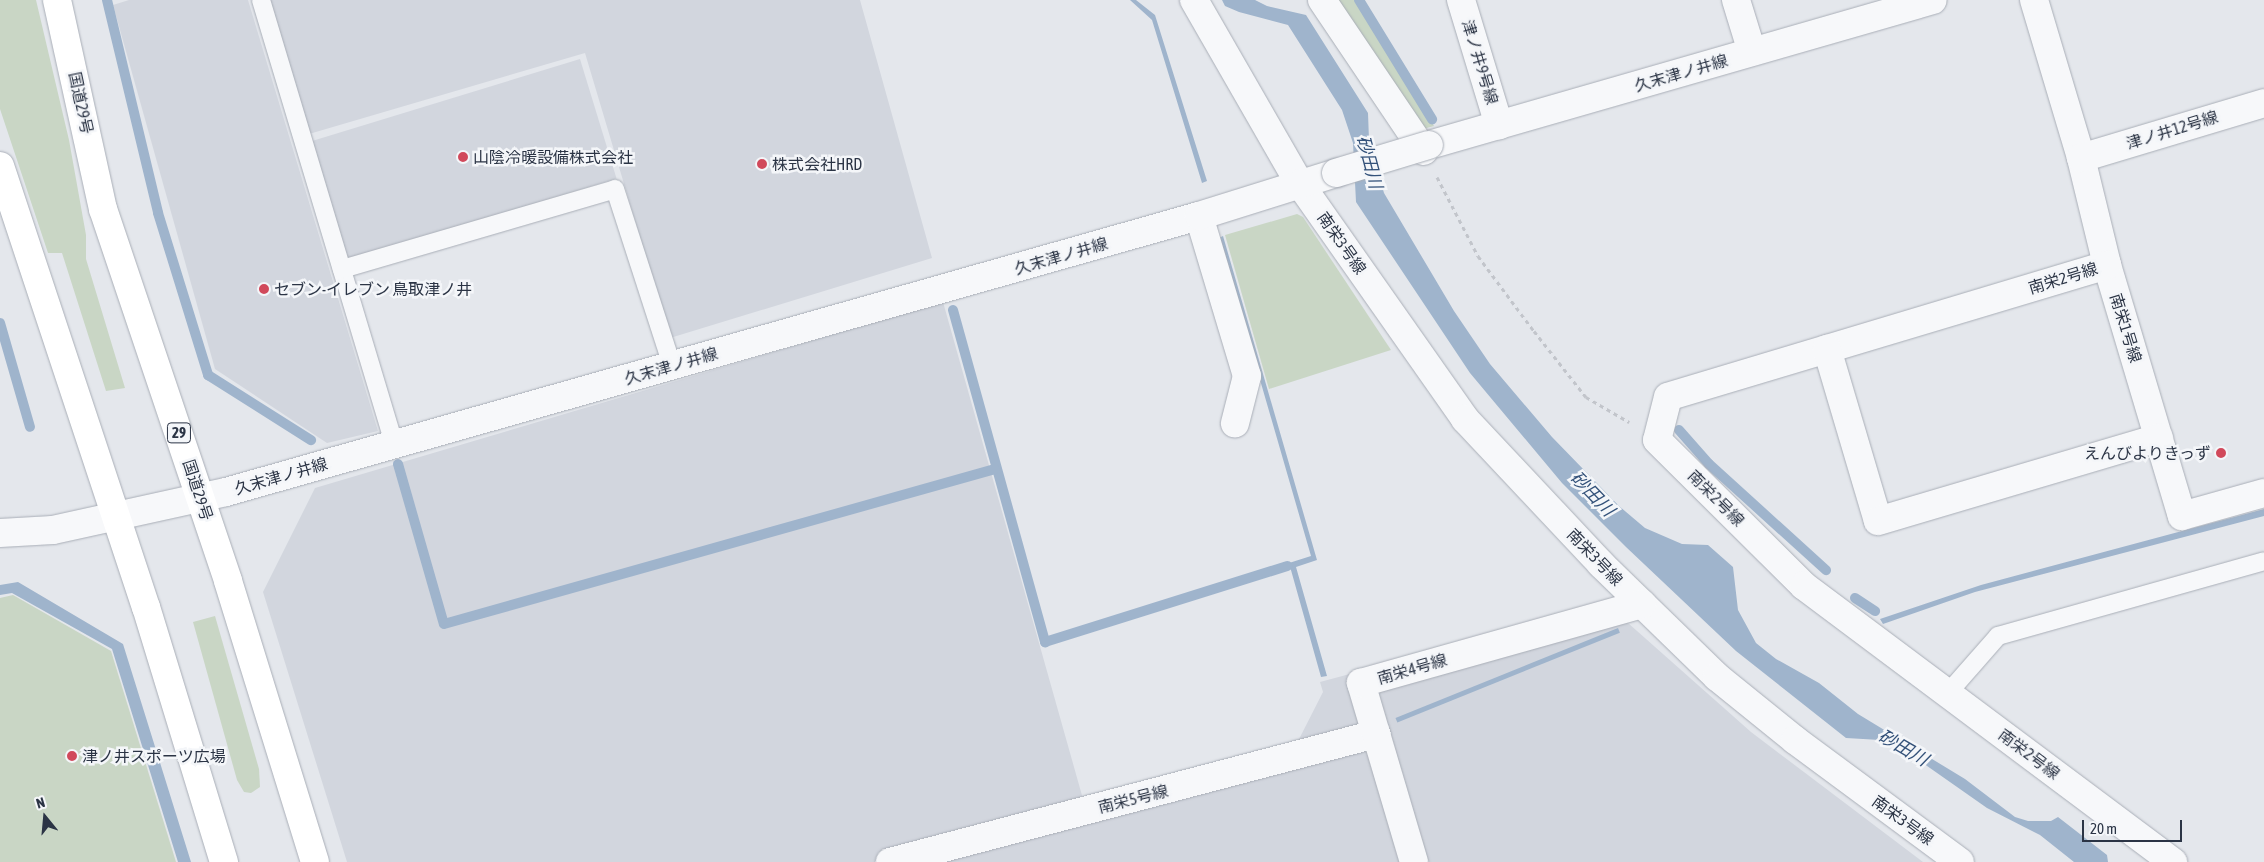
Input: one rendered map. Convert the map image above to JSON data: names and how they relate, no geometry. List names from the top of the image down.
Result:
{
  "streets": {
    "highway": ["国道29号", "29"],
    "street": [
      "津ノ井9号線",
      "久末津ノ井線",
      "津ノ井12号線",
      "南栄3号線",
      "南栄2号線",
      "南栄1号線",
      "南栄4号線",
      "南栄5号線"
    ]
  },
  "crossings": [
    ["津ノ井9号線", "久末津ノ井線"],
    ["久末津ノ井線", "国道29号"],
    ["久末津ノ井線", "南栄3号線"],
    ["津ノ井12号線", "南栄1号線"],
    ["南栄3号線", "南栄4号線"],
    ["南栄2号線", "南栄1号線"],
    ["南栄4号線", "南栄5号線"]
  ],
  "water": ["砂田川"],
  "places": [
    "山陰冷暖設備株式会社",
    "株式会社HRD",
    "セブン-イレブン 鳥取津ノ井",
    "えんびよりきっず",
    "津ノ井スポーツ広場"
  ],
  "scale_bar": "20 m",
  "north": "top"
}
